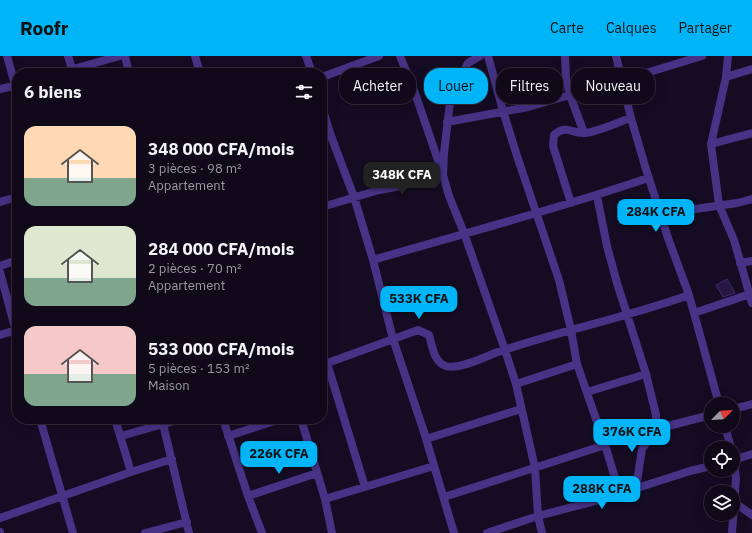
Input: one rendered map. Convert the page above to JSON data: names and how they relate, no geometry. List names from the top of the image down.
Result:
{
  "north": "top right",
  "page": {
    "header": "Roofr",
    "nav": ["Carte", "Calques", "Partager"],
    "chip": [
      "Acheter",
      "Louer",
      "Filtres",
      "Nouveau"
    ],
    "heading": "6 biens",
    "list": [
      {
        "name": "348 000 CFA/mois",
        "note": "3 pièces · 98 m² · Appartement"
      },
      {
        "name": "284 000 CFA/mois",
        "note": "2 pièces · 70 m² · Appartement"
      },
      {
        "name": "533 000 CFA/mois",
        "note": "5 pièces · 153 m² · Maison"
      }
    ],
    "price": [
      "348K CFA",
      "284K CFA",
      "533K CFA",
      "376K CFA",
      "226K CFA",
      "288K CFA"
    ]
  }
}
